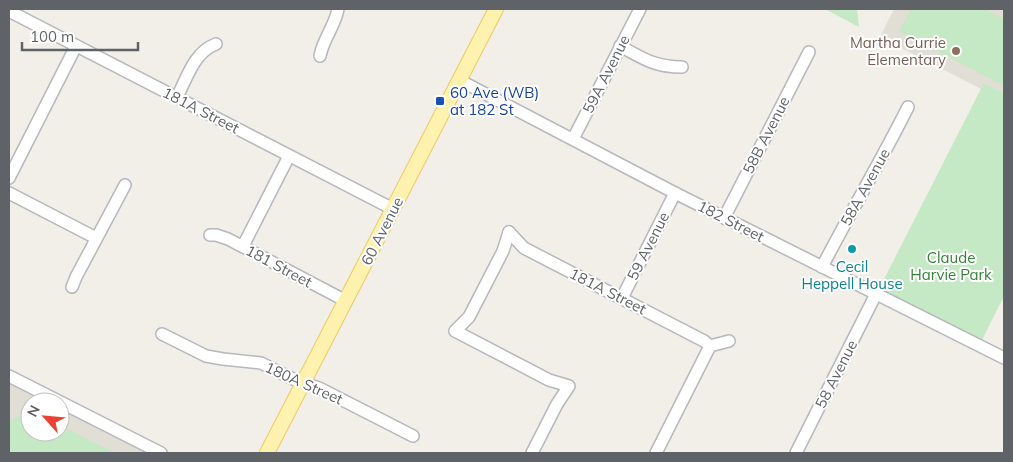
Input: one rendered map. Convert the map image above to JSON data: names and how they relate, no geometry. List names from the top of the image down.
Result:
{
  "streets": {
    "main road": ["60 Avenue"],
    "street": [
      "59A Avenue",
      "181A Street",
      "58B Avenue",
      "58A Avenue",
      "182 Street",
      "59 Avenue",
      "181 Street",
      "58 Avenue",
      "180A Street"
    ]
  },
  "crossings": [
    ["59A Avenue", "182 Street"],
    ["181A Street", "60 Avenue"],
    ["181A Street", "59 Avenue"],
    ["58B Avenue", "182 Street"],
    ["58A Avenue", "182 Street"],
    ["182 Street", "60 Avenue"],
    ["182 Street", "59 Avenue"],
    ["182 Street", "58 Avenue"],
    ["60 Avenue", "181 Street"],
    ["60 Avenue", "180A Street"]
  ],
  "parks": ["Claude Harvie Park"],
  "places": {
    "other": ["Martha Currie Elementary", "Cecil Heppell House"],
    "transit": ["60 Ave (WB) at 182 St"]
  },
  "scale_bar": "100 m",
  "north": "top left"
}
